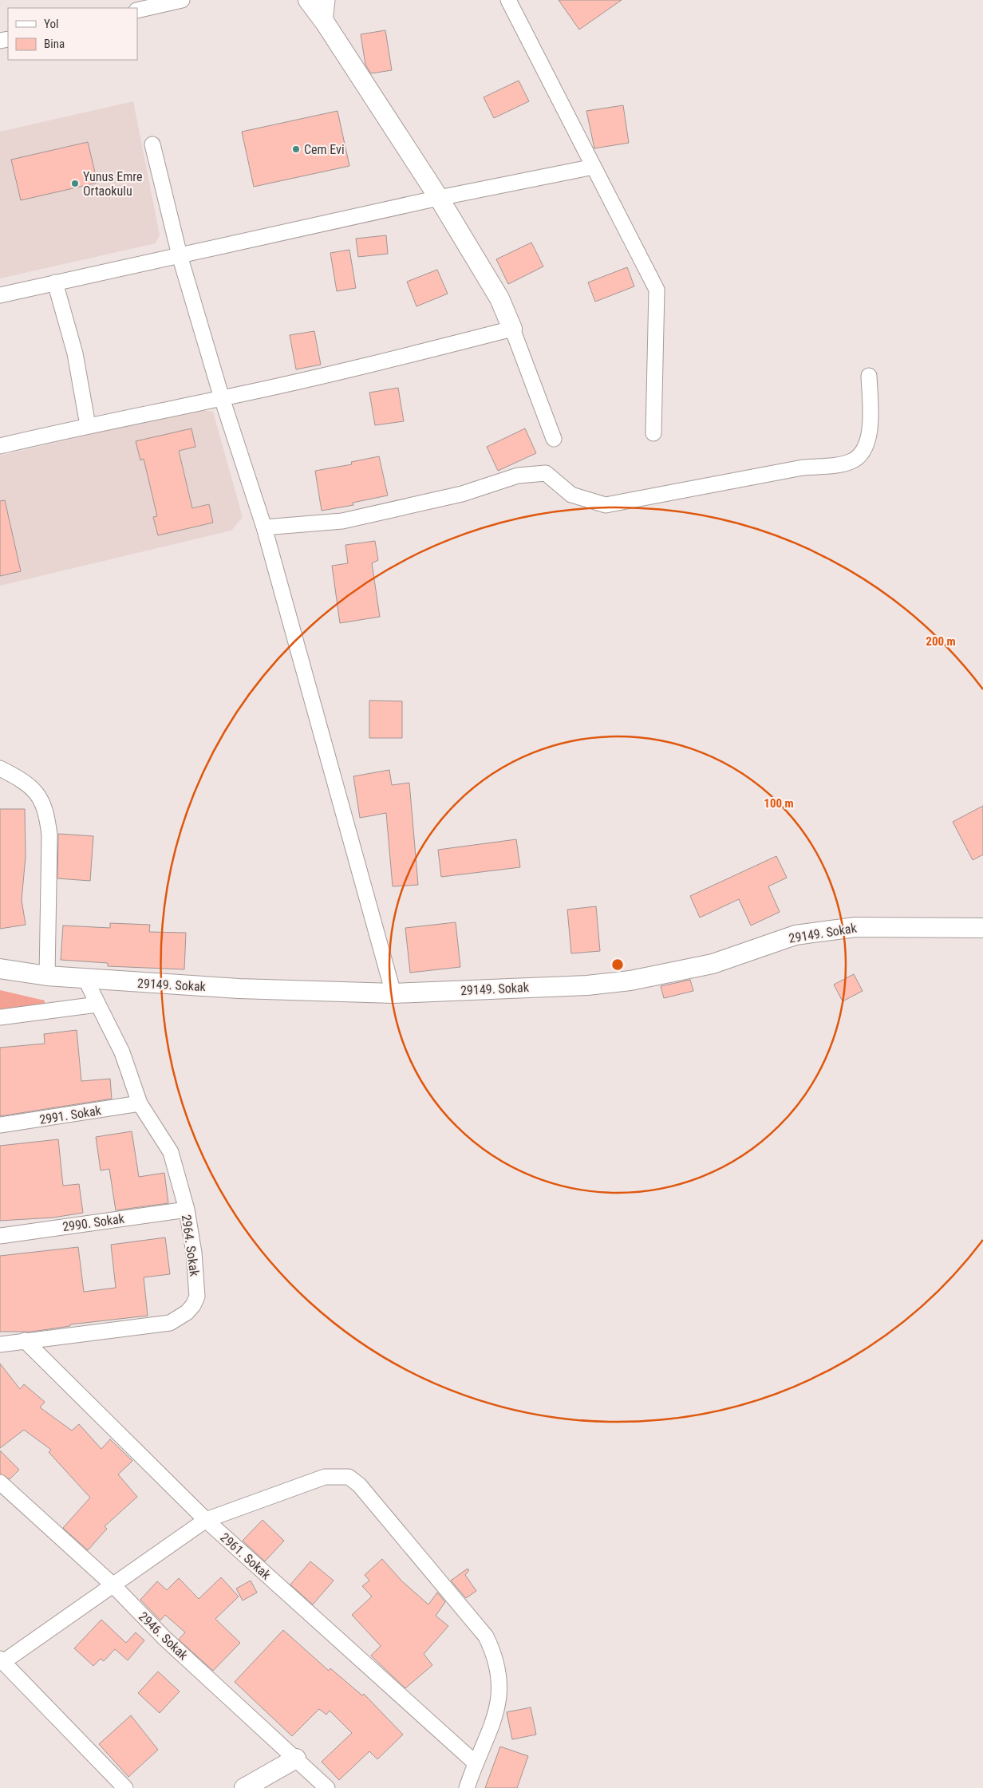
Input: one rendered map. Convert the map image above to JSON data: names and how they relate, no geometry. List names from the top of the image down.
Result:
{
  "streets": {
    "street": [
      "29149. Sokak",
      "2991. Sokak",
      "2990. Sokak",
      "2964. Sokak",
      "2961. Sokak",
      "2946. Sokak"
    ]
  },
  "crossings": [
    ["29149. Sokak", "2964. Sokak"],
    ["2991. Sokak", "2964. Sokak"],
    ["2990. Sokak", "2964. Sokak"],
    ["2964. Sokak", "2961. Sokak"]
  ],
  "places": ["Cem Evi", "Yunus Emre Ortaokulu"],
  "legend": ["Yol", "Bina"],
  "rings": ["200 m", "100 m"]
}
